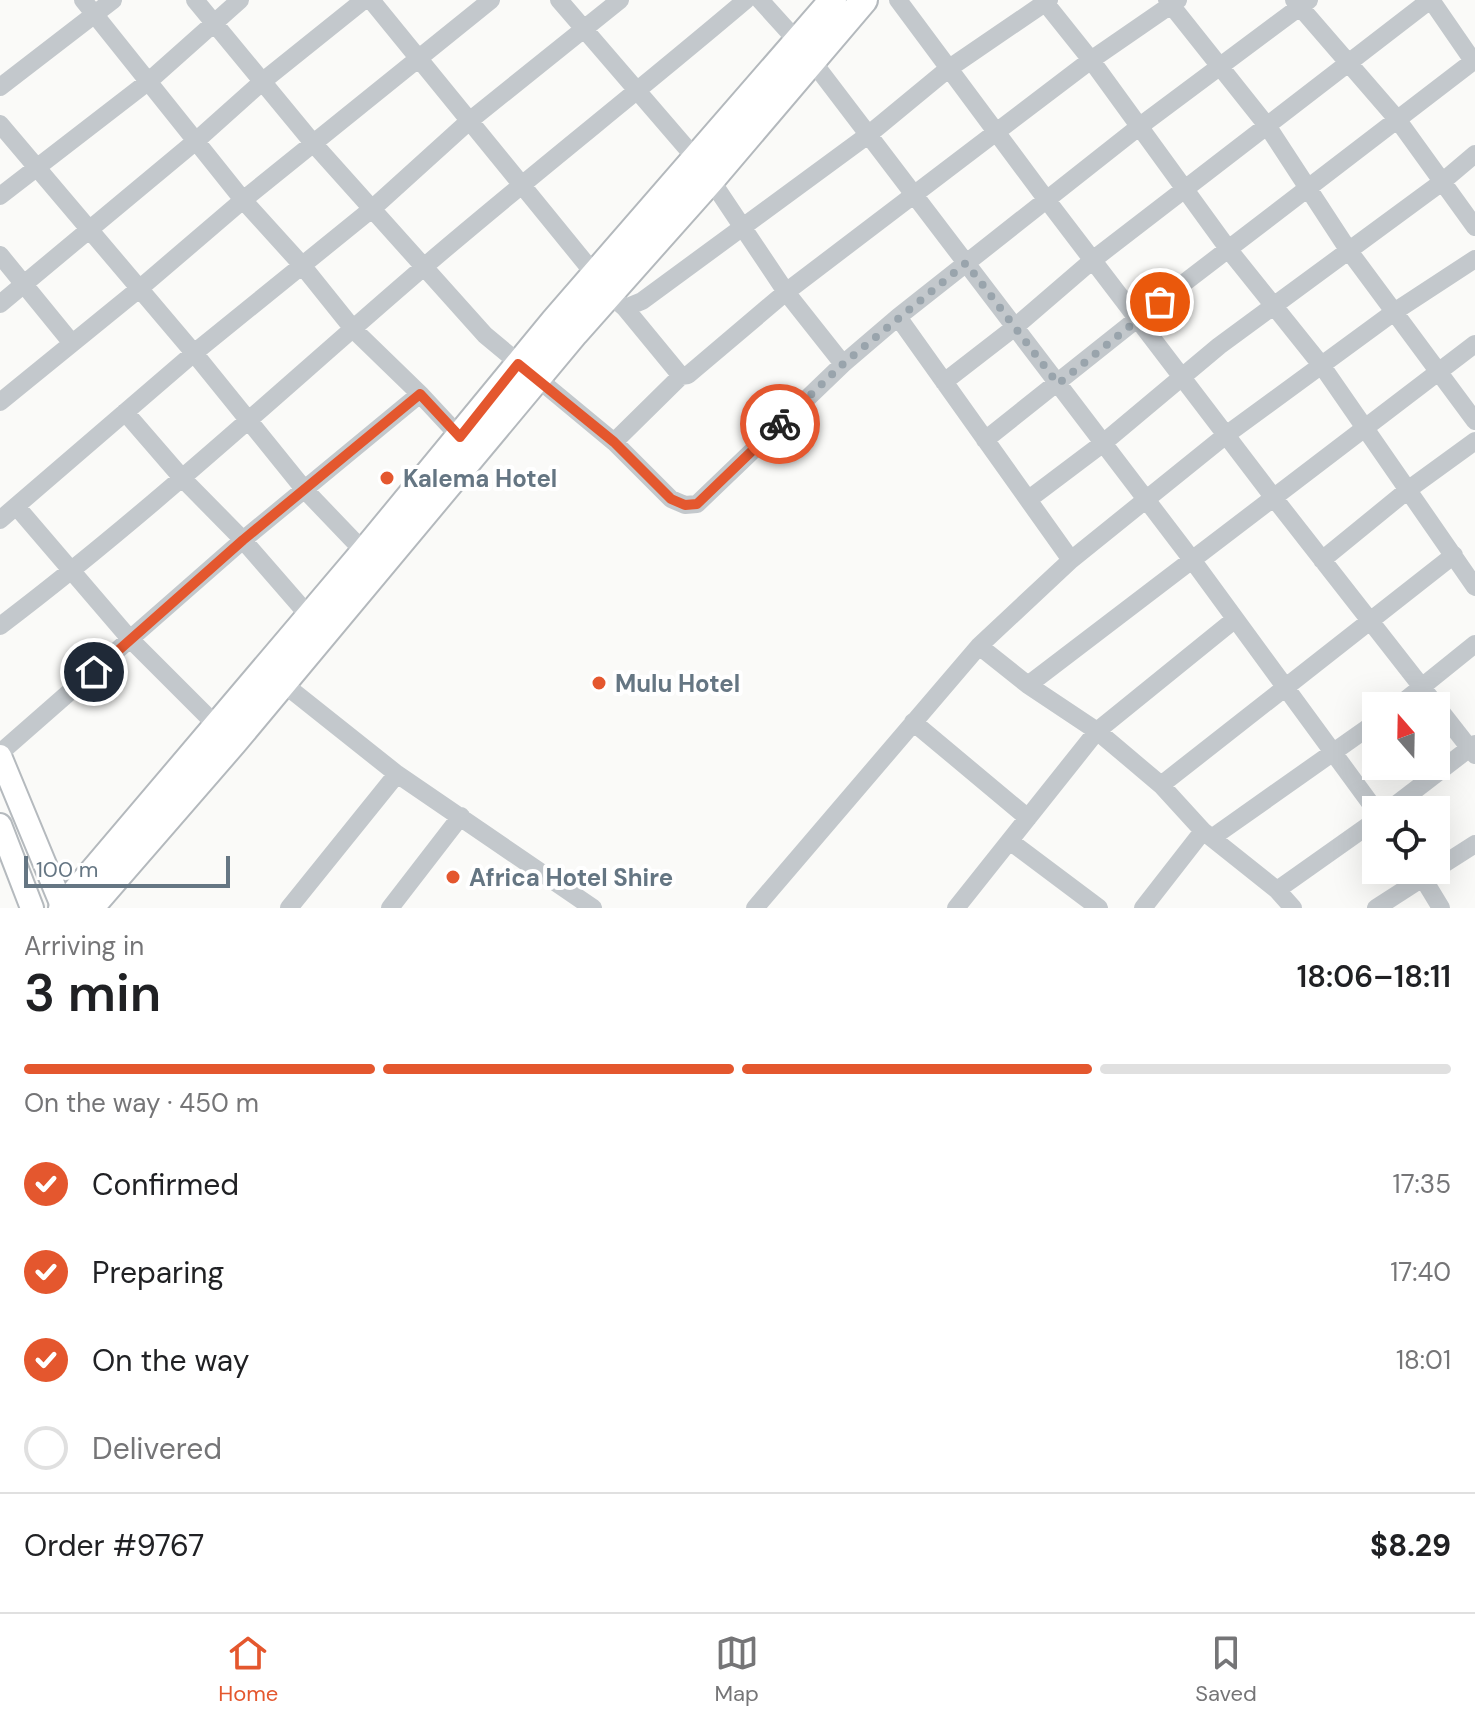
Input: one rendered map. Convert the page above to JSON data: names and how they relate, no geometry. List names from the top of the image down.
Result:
{
  "places": ["Kalema Hotel", "Mulu Hotel", "Africa Hotel Shire"],
  "scale_bar": "100 m",
  "north": "top",
  "page": {
    "scale": "100 m",
    "heading": ["3 min", "Arriving in", "18:06–18:11"],
    "panel": ["Order #9767", "$8.29"],
    "bar": "On the way · 450 m",
    "list": [
      ["Confirmed", "17:35"],
      ["Preparing", "17:40"],
      ["On the way", "18:01"],
      "Delivered"
    ],
    "tabs": ["Home", "Map", "Saved"]
  }
}
